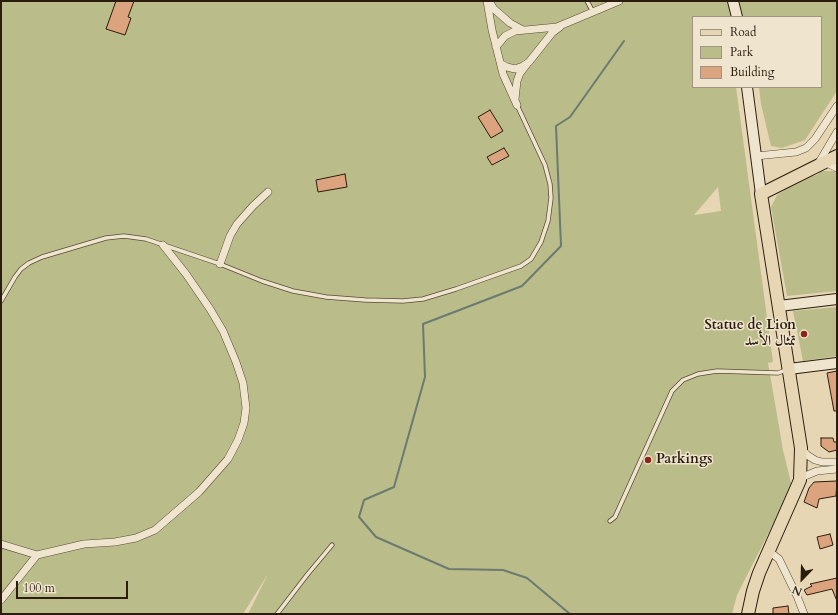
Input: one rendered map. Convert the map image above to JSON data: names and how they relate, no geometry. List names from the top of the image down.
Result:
{
  "places": ["Statue de Lion تمثال الأسد", "Parkings"],
  "legend": ["Road", "Park", "Building"],
  "scale_bar": "100 m",
  "north": "bottom left"
}
